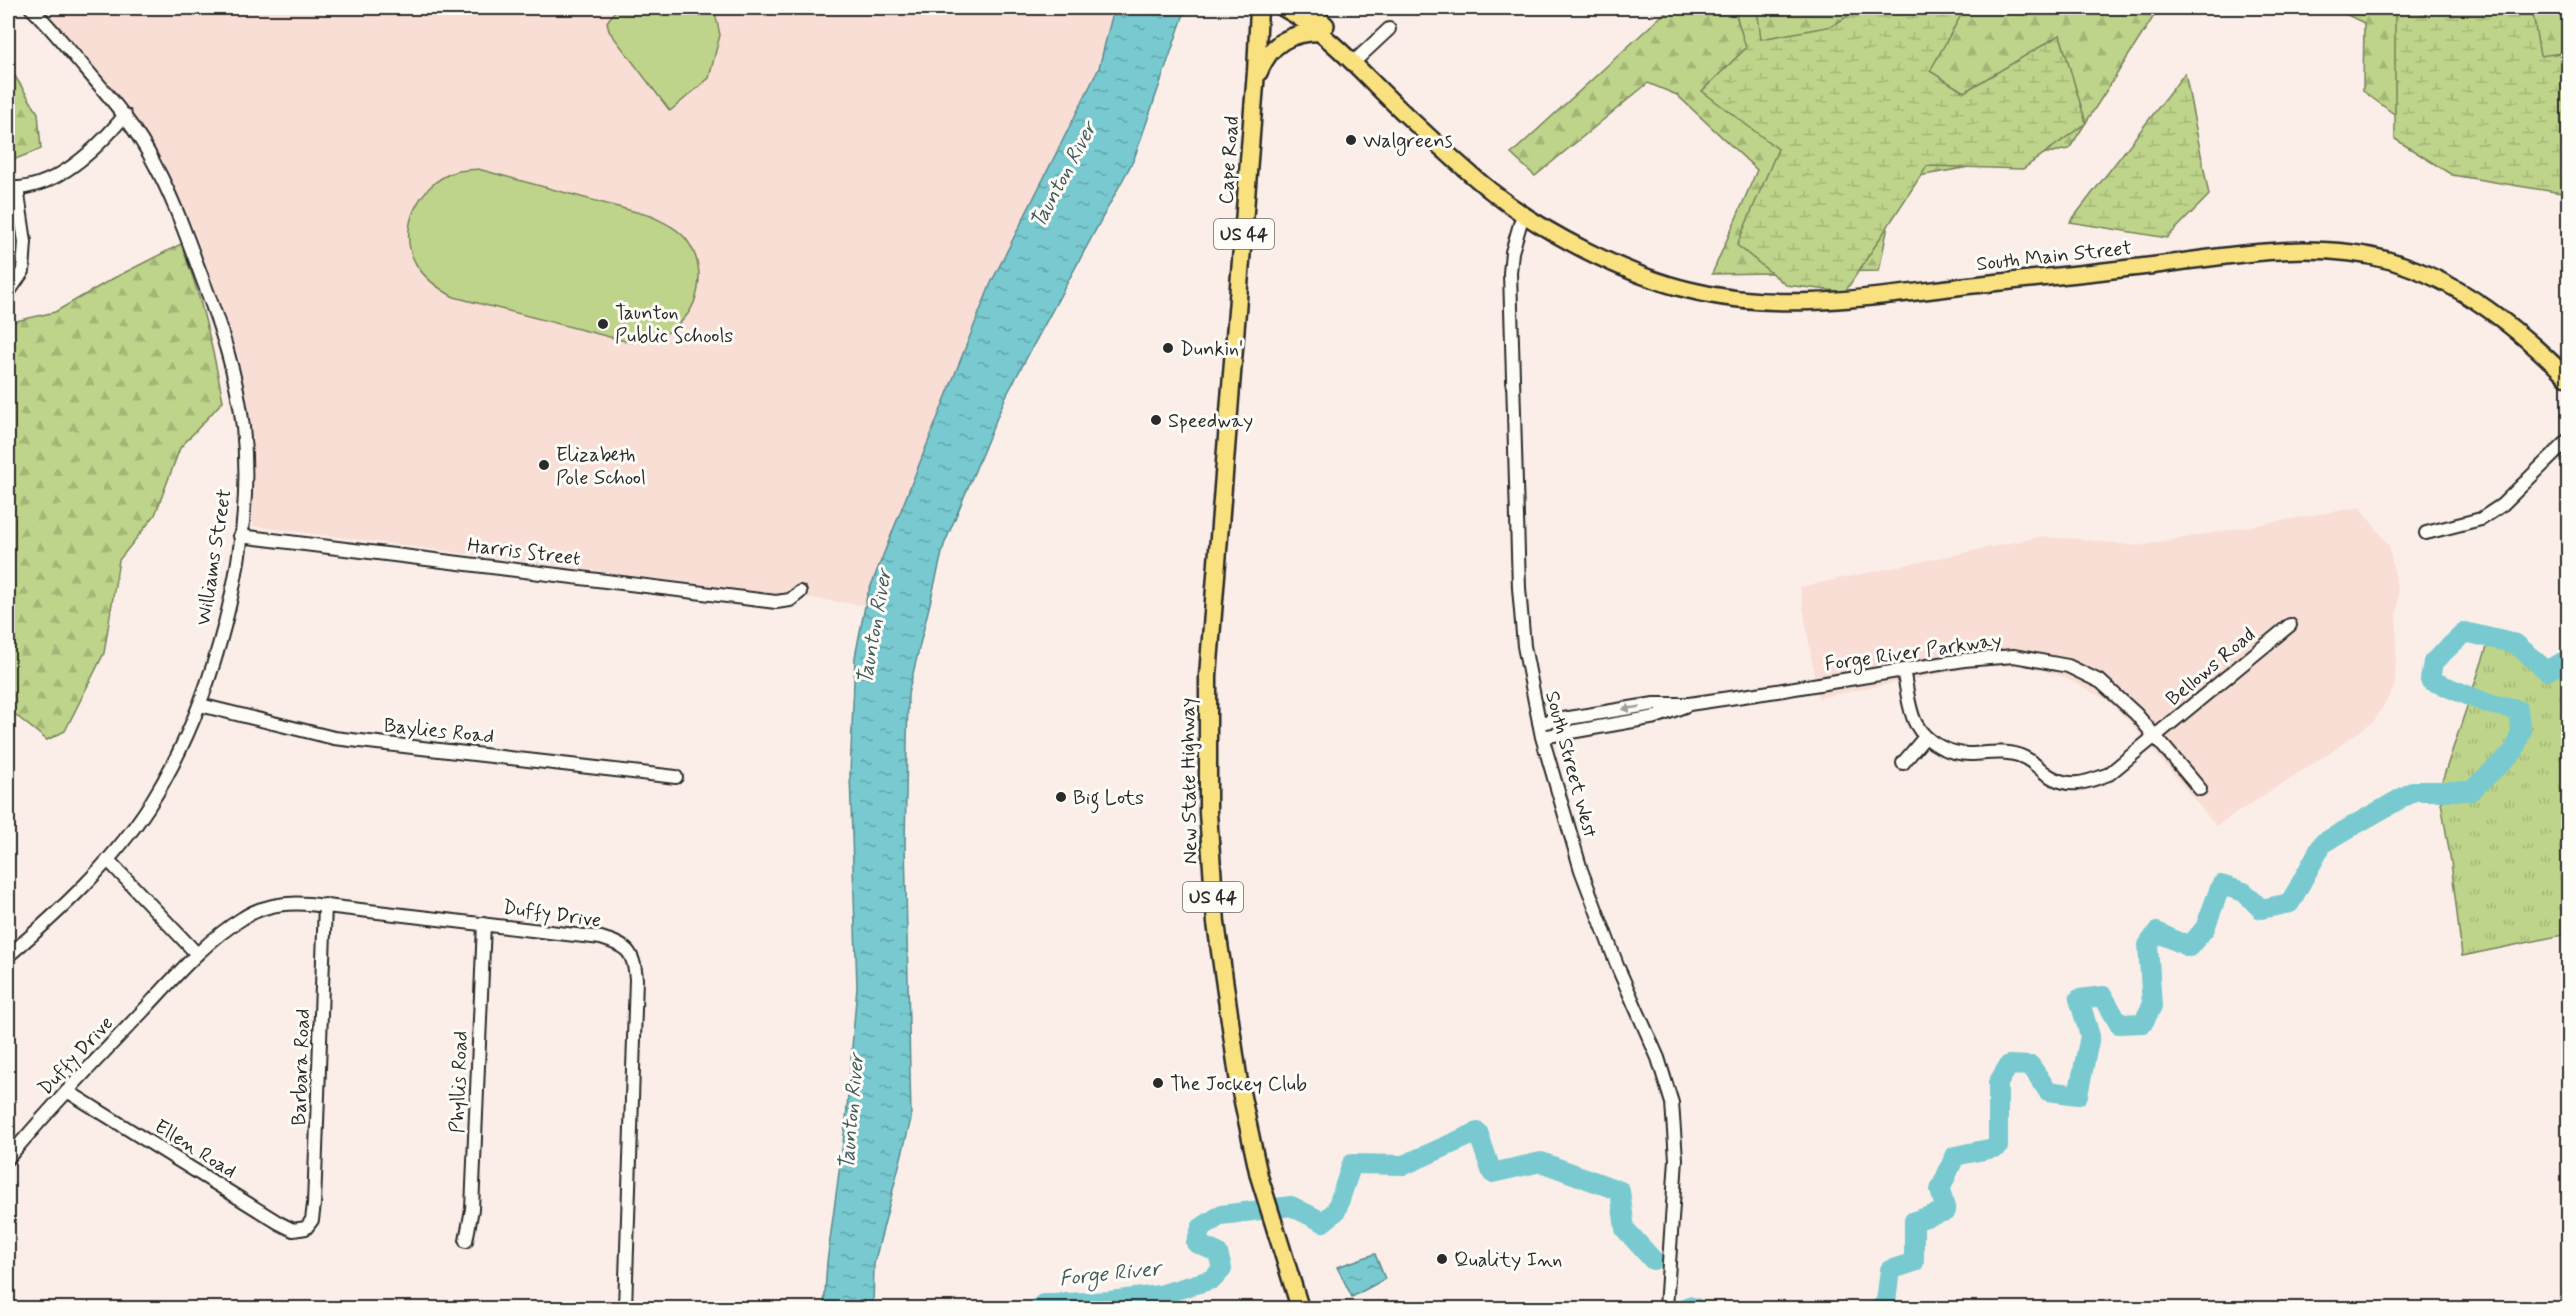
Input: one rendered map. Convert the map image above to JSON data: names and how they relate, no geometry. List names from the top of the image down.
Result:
{
  "streets": {
    "highway": ["Cape Road", "US 44", "New State Highway"],
    "main road": ["South Main Street"],
    "street": [
      "Harris Street",
      "Williams Street",
      "Forge River Parkway",
      "Bellows Road",
      "Baylies Road",
      "South Street West",
      "Duffy Drive",
      "Barbara Road",
      "Phyllis Road",
      "Ellen Road"
    ]
  },
  "crossings": [
    ["Cape Road", "New State Highway"],
    ["South Main Street", "South Street West"],
    ["Harris Street", "Williams Street"],
    ["Williams Street", "Baylies Road"],
    ["Forge River Parkway", "Bellows Road"],
    ["Forge River Parkway", "South Street West"],
    ["Duffy Drive", "Barbara Road"],
    ["Duffy Drive", "Phyllis Road"],
    ["Duffy Drive", "Ellen Road"],
    ["Barbara Road", "Ellen Road"]
  ],
  "water": ["Taunton River", "Forge River"],
  "places": [
    "Walgreens",
    "Taunton Public Schools",
    "Dunkin'",
    "Speedway",
    "Elizabeth Pole School",
    "Big Lots",
    "The Jockey Club",
    "Quality Inn"
  ]
}
